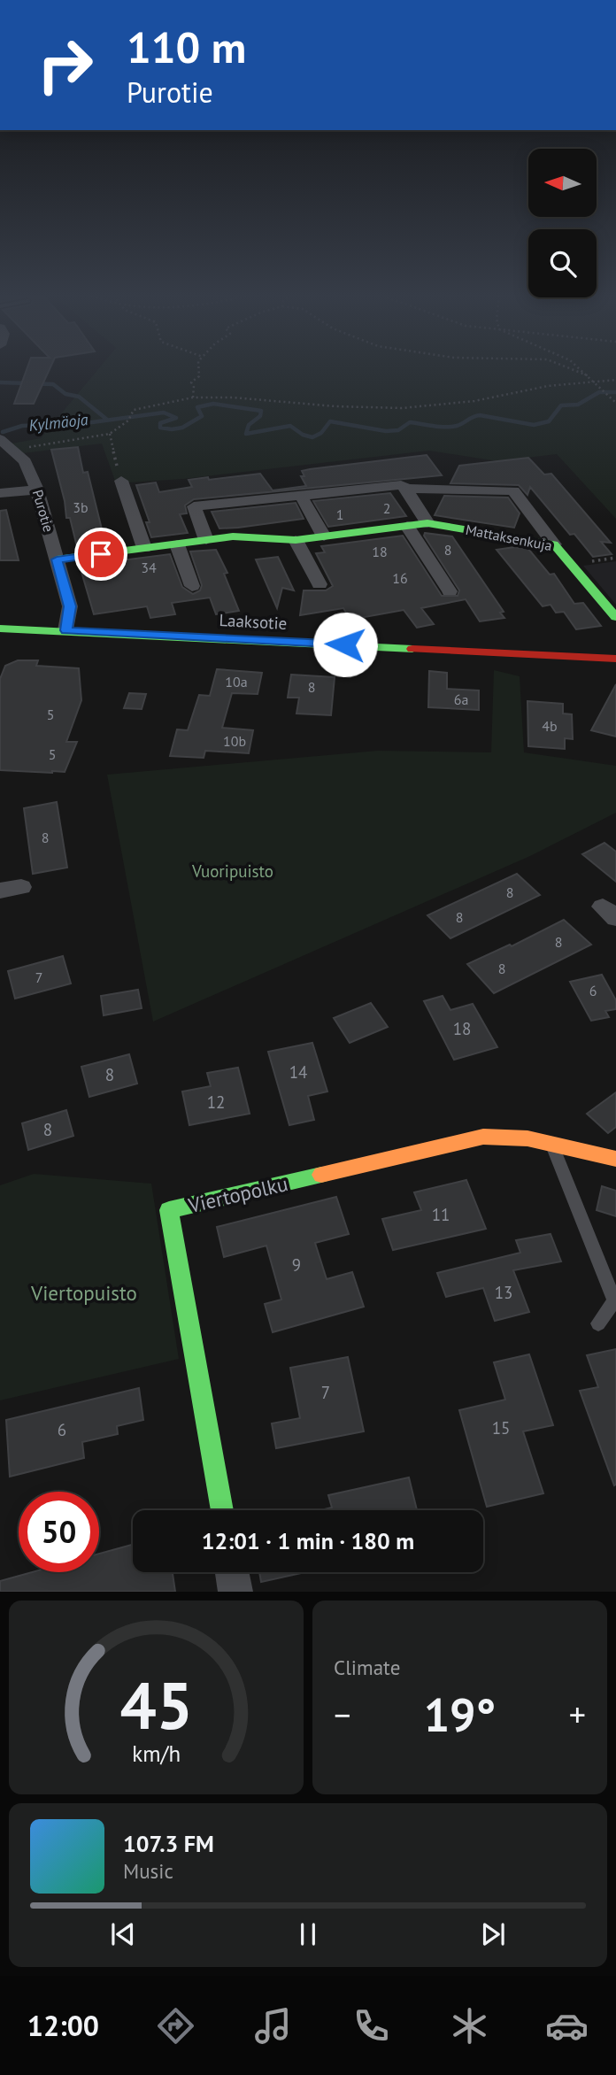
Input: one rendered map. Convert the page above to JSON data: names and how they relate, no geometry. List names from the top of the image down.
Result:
{
  "streets": {
    "street": [
      "Purotie",
      "Mattaksenkuja",
      "Laaksotie",
      "Viertopolku"
    ]
  },
  "crossings": [
    ["Purotie", "Mattaksenkuja"],
    ["Purotie", "Laaksotie"]
  ],
  "water": ["Kylmäoja"],
  "parks": ["Vuoripuisto", "Viertopuisto"],
  "house_numbers": [
    "3b",
    "2",
    "1",
    "8",
    "18",
    "34",
    "16",
    "10a",
    "8",
    "6a",
    "5",
    "4b",
    "10b",
    "5",
    "8",
    "8",
    "8",
    "8",
    "8",
    "7",
    "6",
    "18",
    "14",
    "8",
    "12",
    "8",
    "11",
    "9",
    "13",
    "7",
    "15",
    "6"
  ],
  "north": "left",
  "page": {
    "turn": ["110 m", "Purotie"],
    "limit": "50",
    "trip": "12:01 · 1 min · 180 m",
    "tile": "Climate",
    "heat": ["−", "19°", "+"],
    "song": ["107.3 FM", "Music"],
    "tabs": "12:00",
    "gauge": ["45", "km/h"]
  }
}
